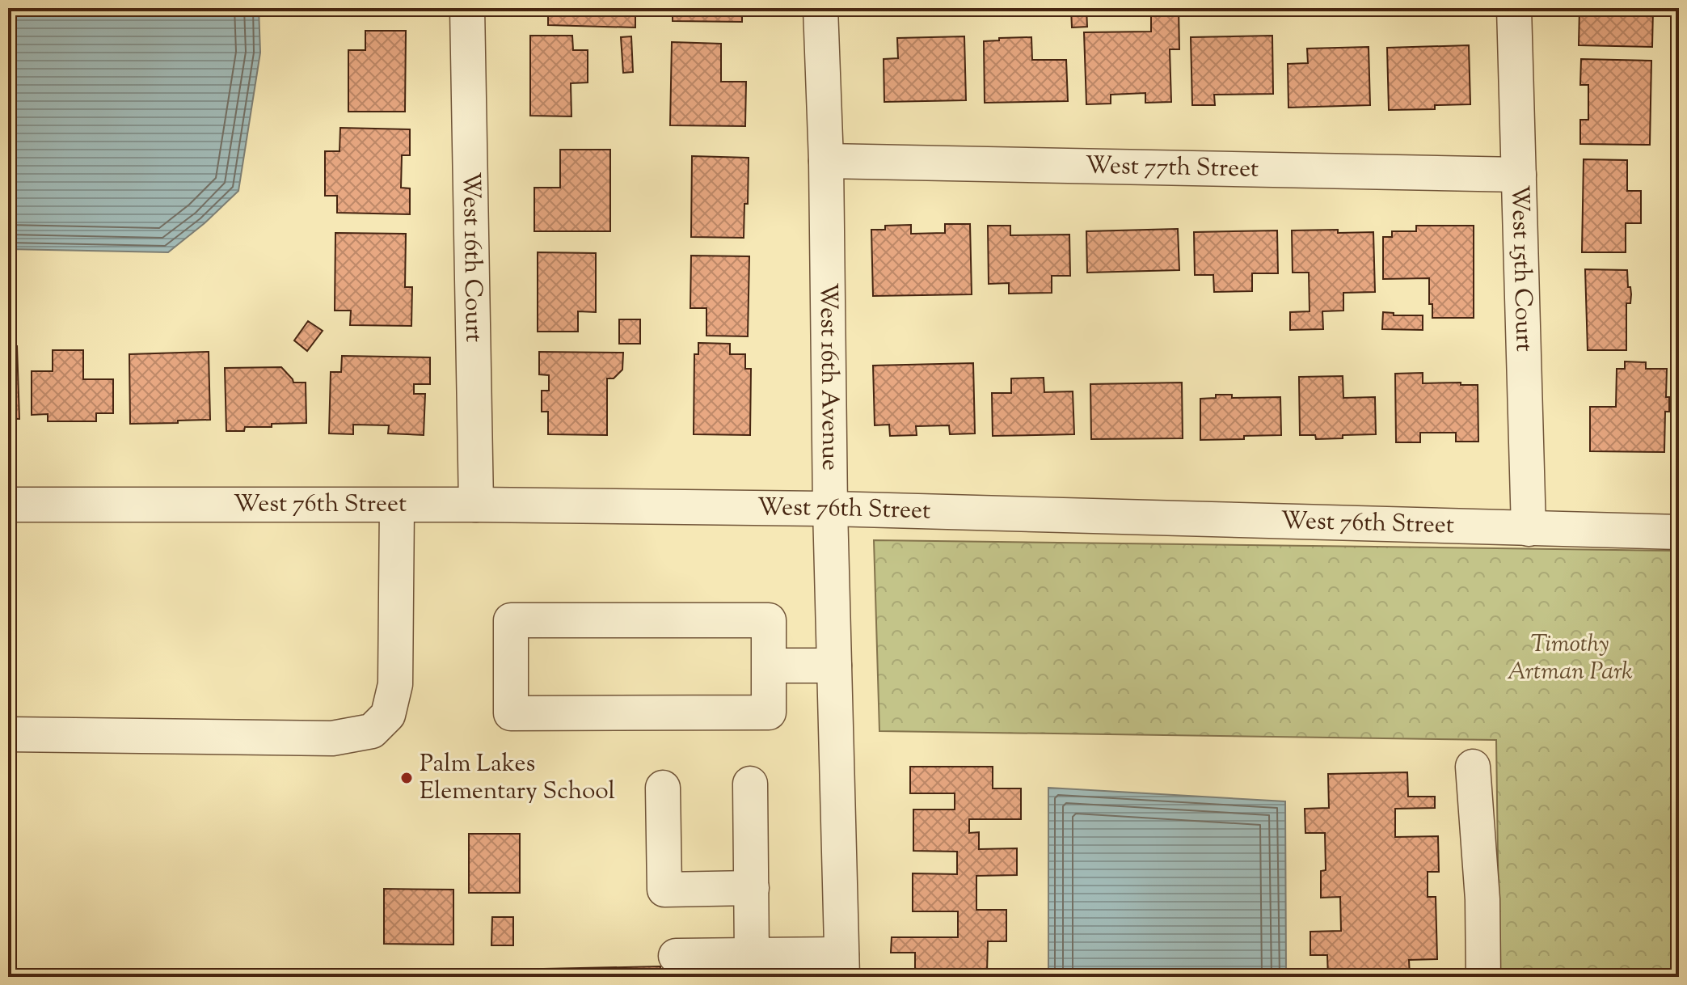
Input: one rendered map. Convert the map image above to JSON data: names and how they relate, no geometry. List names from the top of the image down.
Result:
{
  "streets": {
    "street": [
      "West 77th Street",
      "West 16th Court",
      "West 15th Court",
      "West 16th Avenue",
      "West 76th Street"
    ]
  },
  "crossings": [
    ["West 77th Street", "West 15th Court"],
    ["West 77th Street", "West 16th Avenue"],
    ["West 16th Court", "West 76th Street"],
    ["West 15th Court", "West 76th Street"],
    ["West 16th Avenue", "West 76th Street"]
  ],
  "parks": ["Timothy Artman Park"],
  "places": ["Palm Lakes Elementary School"]
}
